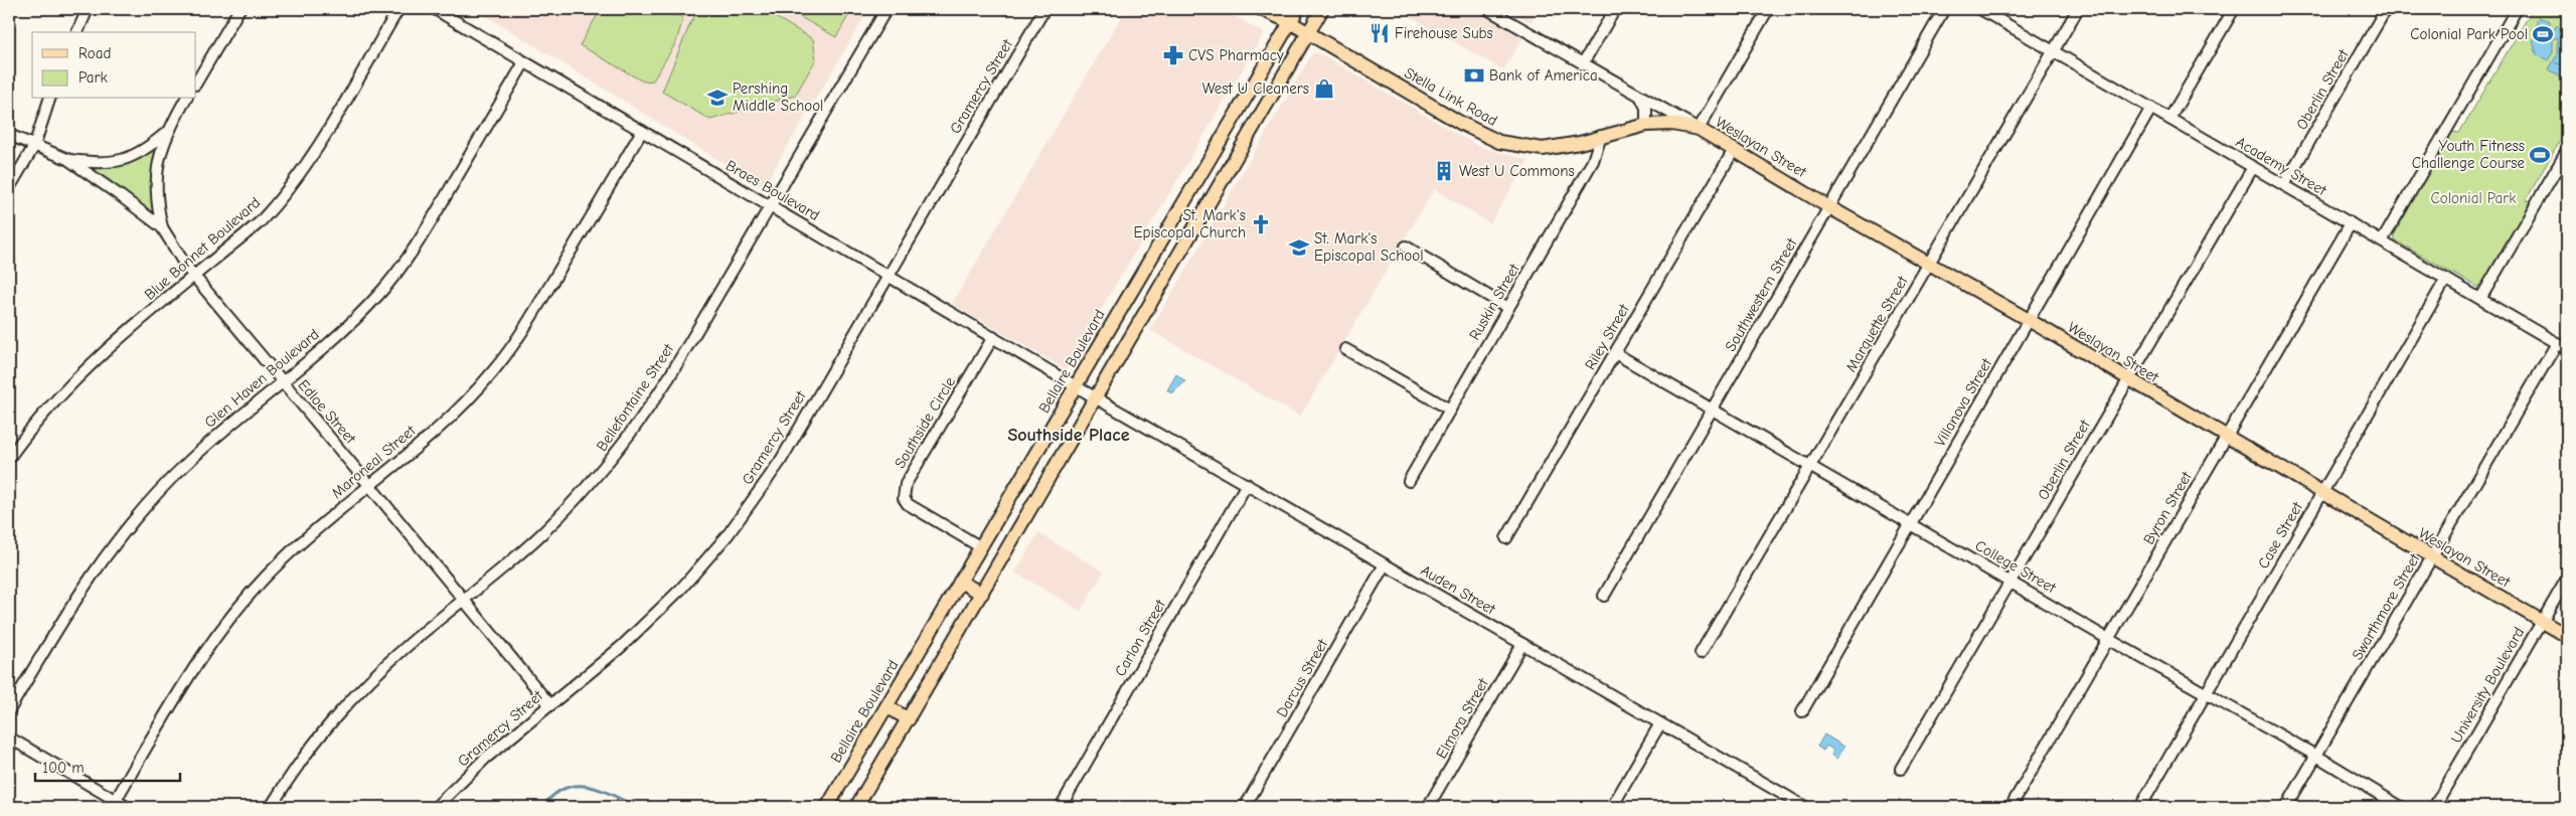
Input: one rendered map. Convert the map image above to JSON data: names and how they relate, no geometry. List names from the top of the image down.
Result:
{
  "streets": {
    "main road": ["Stella Link Road", "Weslayan Street", "Bellaire Boulevard"],
    "street": [
      "Gramercy Street",
      "Oberlin Street",
      "Academy Street",
      "Braes Boulevard",
      "Blue Bonnet Boulevard",
      "Southwestern Street",
      "Ruskin Street",
      "Marquette Street",
      "Riley Street",
      "Glen Haven Boulevard",
      "Bellefontaine Street",
      "Villanova Street",
      "Edloe Street",
      "Southside Circle",
      "Maroneal Street",
      "Byron Street",
      "Case Street",
      "College Street",
      "Auden Street",
      "Swarthmore Street",
      "Carlon Street",
      "Darcus Street",
      "University Boulevard",
      "Elmora Street"
    ]
  },
  "crossings": [
    ["Gramercy Street", "Braes Boulevard"],
    ["Gramercy Street", "Edloe Street"],
    ["Oberlin Street", "Weslayan Street"],
    ["Oberlin Street", "Academy Street"],
    ["Oberlin Street", "College Street"],
    ["Stella Link Road", "Weslayan Street"],
    ["Stella Link Road", "Ruskin Street"],
    ["Stella Link Road", "Bellaire Boulevard"],
    ["Weslayan Street", "Southwestern Street"],
    ["Weslayan Street", "Marquette Street"],
    ["Weslayan Street", "Riley Street"],
    ["Weslayan Street", "Villanova Street"],
    ["Weslayan Street", "Byron Street"],
    ["Weslayan Street", "Case Street"],
    ["Weslayan Street", "Swarthmore Street"],
    ["Weslayan Street", "University Boulevard"],
    ["Academy Street", "Marquette Street"],
    ["Academy Street", "Villanova Street"],
    ["Academy Street", "Byron Street"],
    ["Academy Street", "Case Street"],
    ["Academy Street", "Swarthmore Street"],
    ["Braes Boulevard", "Bellaire Boulevard"],
    ["Braes Boulevard", "Glen Haven Boulevard"],
    ["Braes Boulevard", "Bellefontaine Street"],
    ["Braes Boulevard", "Southside Circle"],
    ["Braes Boulevard", "Maroneal Street"],
    ["Braes Boulevard", "Auden Street"],
    ["Blue Bonnet Boulevard", "Edloe Street"],
    ["Southwestern Street", "College Street"],
    ["Marquette Street", "College Street"],
    ["Riley Street", "College Street"],
    ["Bellaire Boulevard", "Southside Circle"],
    ["Glen Haven Boulevard", "Edloe Street"],
    ["Bellefontaine Street", "Edloe Street"],
    ["Villanova Street", "College Street"],
    ["Edloe Street", "Maroneal Street"],
    ["Byron Street", "College Street"],
    ["Case Street", "College Street"],
    ["College Street", "Swarthmore Street"],
    ["Auden Street", "Carlon Street"],
    ["Auden Street", "Darcus Street"],
    ["Auden Street", "Elmora Street"]
  ],
  "districts": ["Southside Place"],
  "parks": ["Colonial Park"],
  "places": {
    "restaurant": ["Firehouse Subs"],
    "sports": ["Colonial Park Pool", "Youth Fitness Challenge Course"],
    "pharmacy": ["CVS Pharmacy"],
    "bank": ["Bank of America"],
    "shop": ["West U Cleaners"],
    "school or university": ["Pershing Middle School", "St. Mark's Episcopal School"],
    "building": ["West U Commons"],
    "church": ["St. Mark's Episcopal Church"]
  },
  "legend": ["Road", "Park"],
  "scale_bar": "100 m"
}
